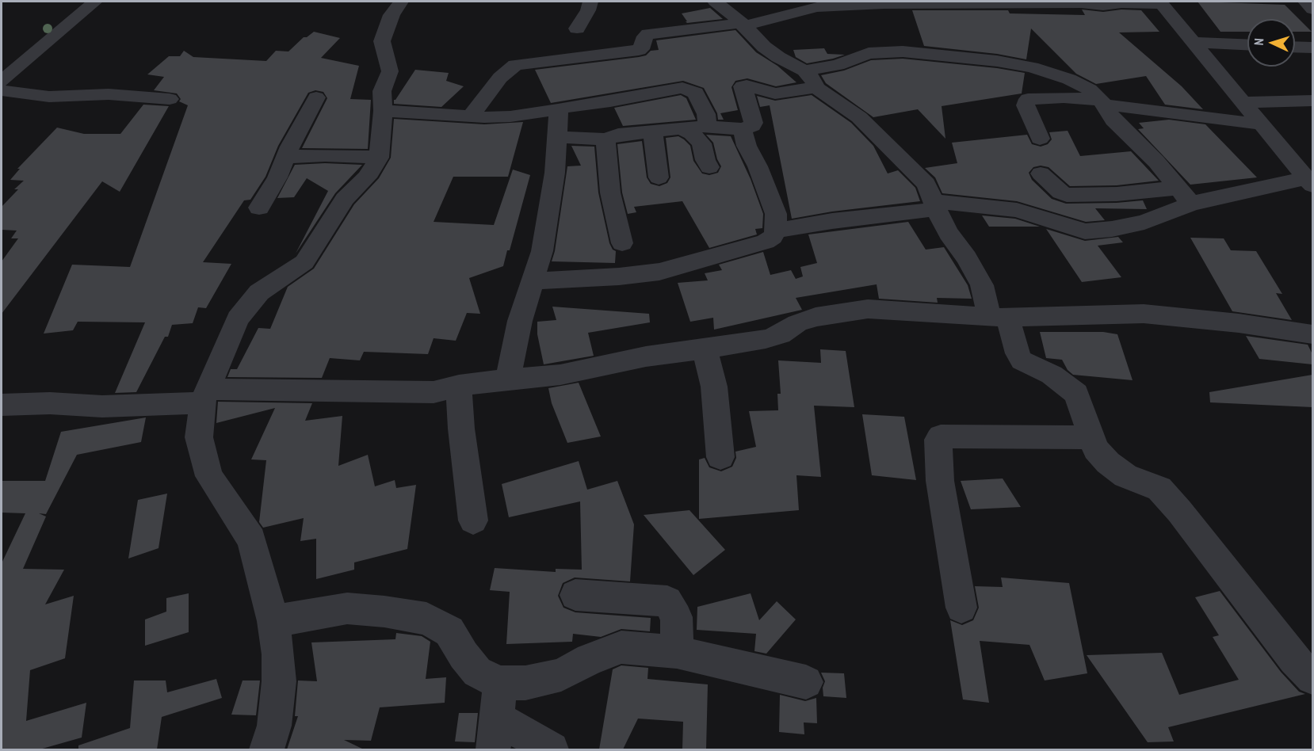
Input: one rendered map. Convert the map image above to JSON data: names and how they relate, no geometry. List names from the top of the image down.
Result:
{
  "north": "left"
}
